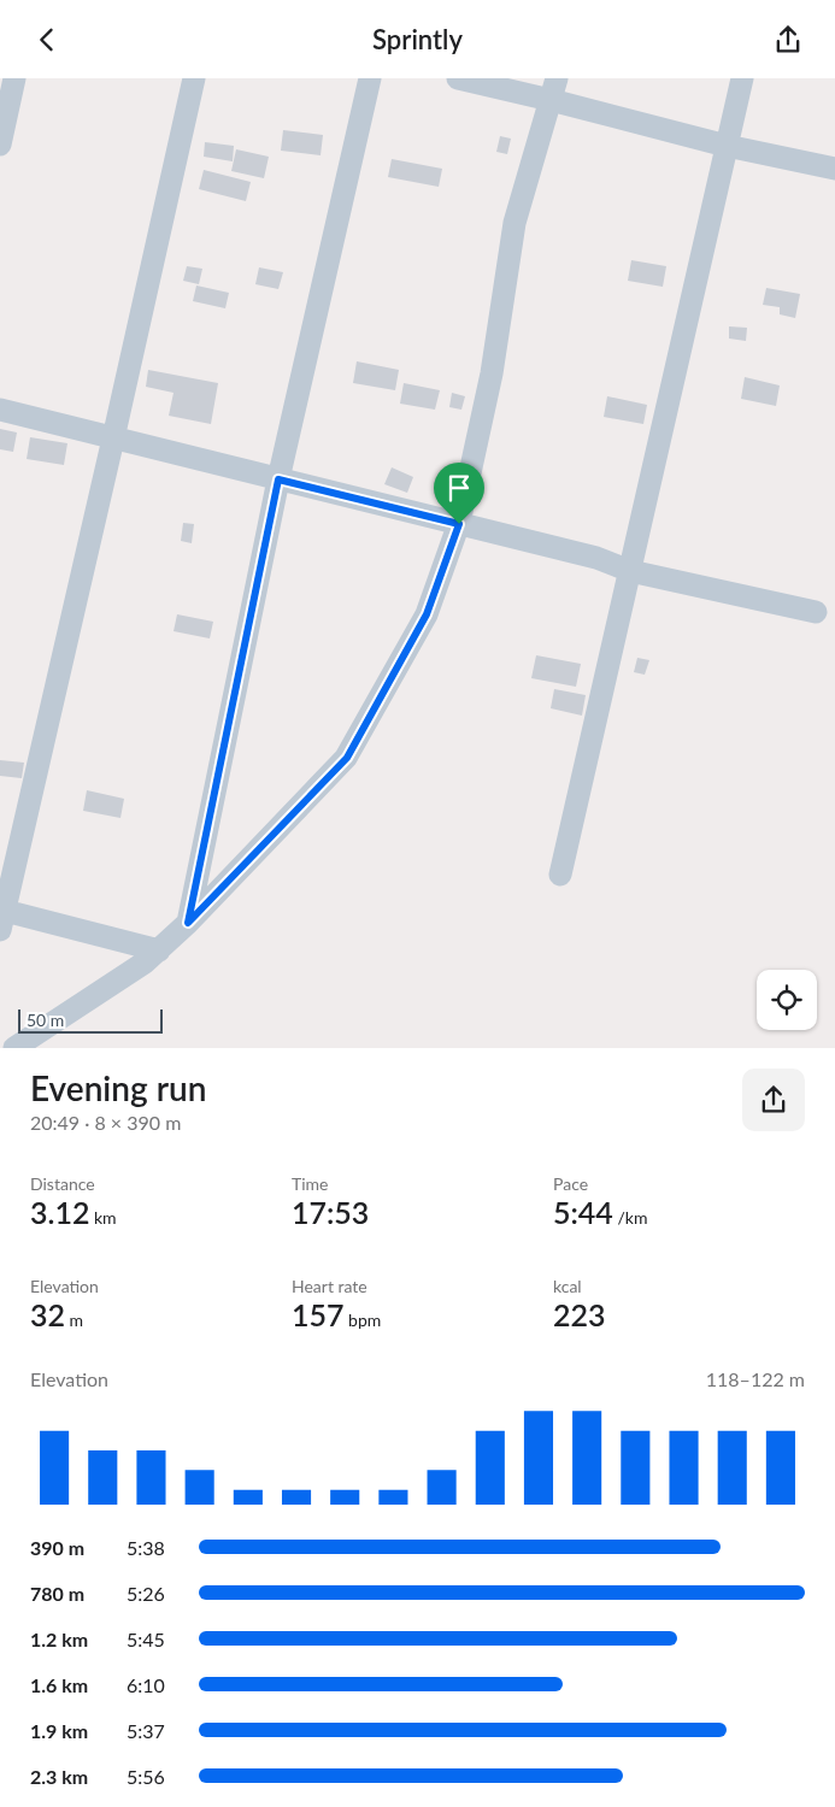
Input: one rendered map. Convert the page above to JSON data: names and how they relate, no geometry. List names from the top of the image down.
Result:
{
  "scale_bar": "50 m",
  "page": {
    "header": "Sprintly",
    "scale": "50 m",
    "heading": ["Evening run", "20:49 · 8 × 390 m"],
    "stats": [
      ["Distance", "3.12 km"],
      ["Time", "17:53"],
      ["Pace", "5:44 /km"],
      ["Elevation", "32 m"],
      ["Heart rate", "157 bpm"],
      ["kcal", "223"]
    ],
    "chart": ["Elevation", "118–122 m"],
    "list": [
      {
        "name": "390 m",
        "note": "5:38"
      },
      {
        "name": "780 m",
        "note": "5:26"
      },
      {
        "name": "1.2 km",
        "note": "5:45"
      },
      {
        "name": "1.6 km",
        "note": "6:10"
      },
      {
        "name": "1.9 km",
        "note": "5:37"
      },
      {
        "name": "2.3 km",
        "note": "5:56"
      }
    ]
  }
}
